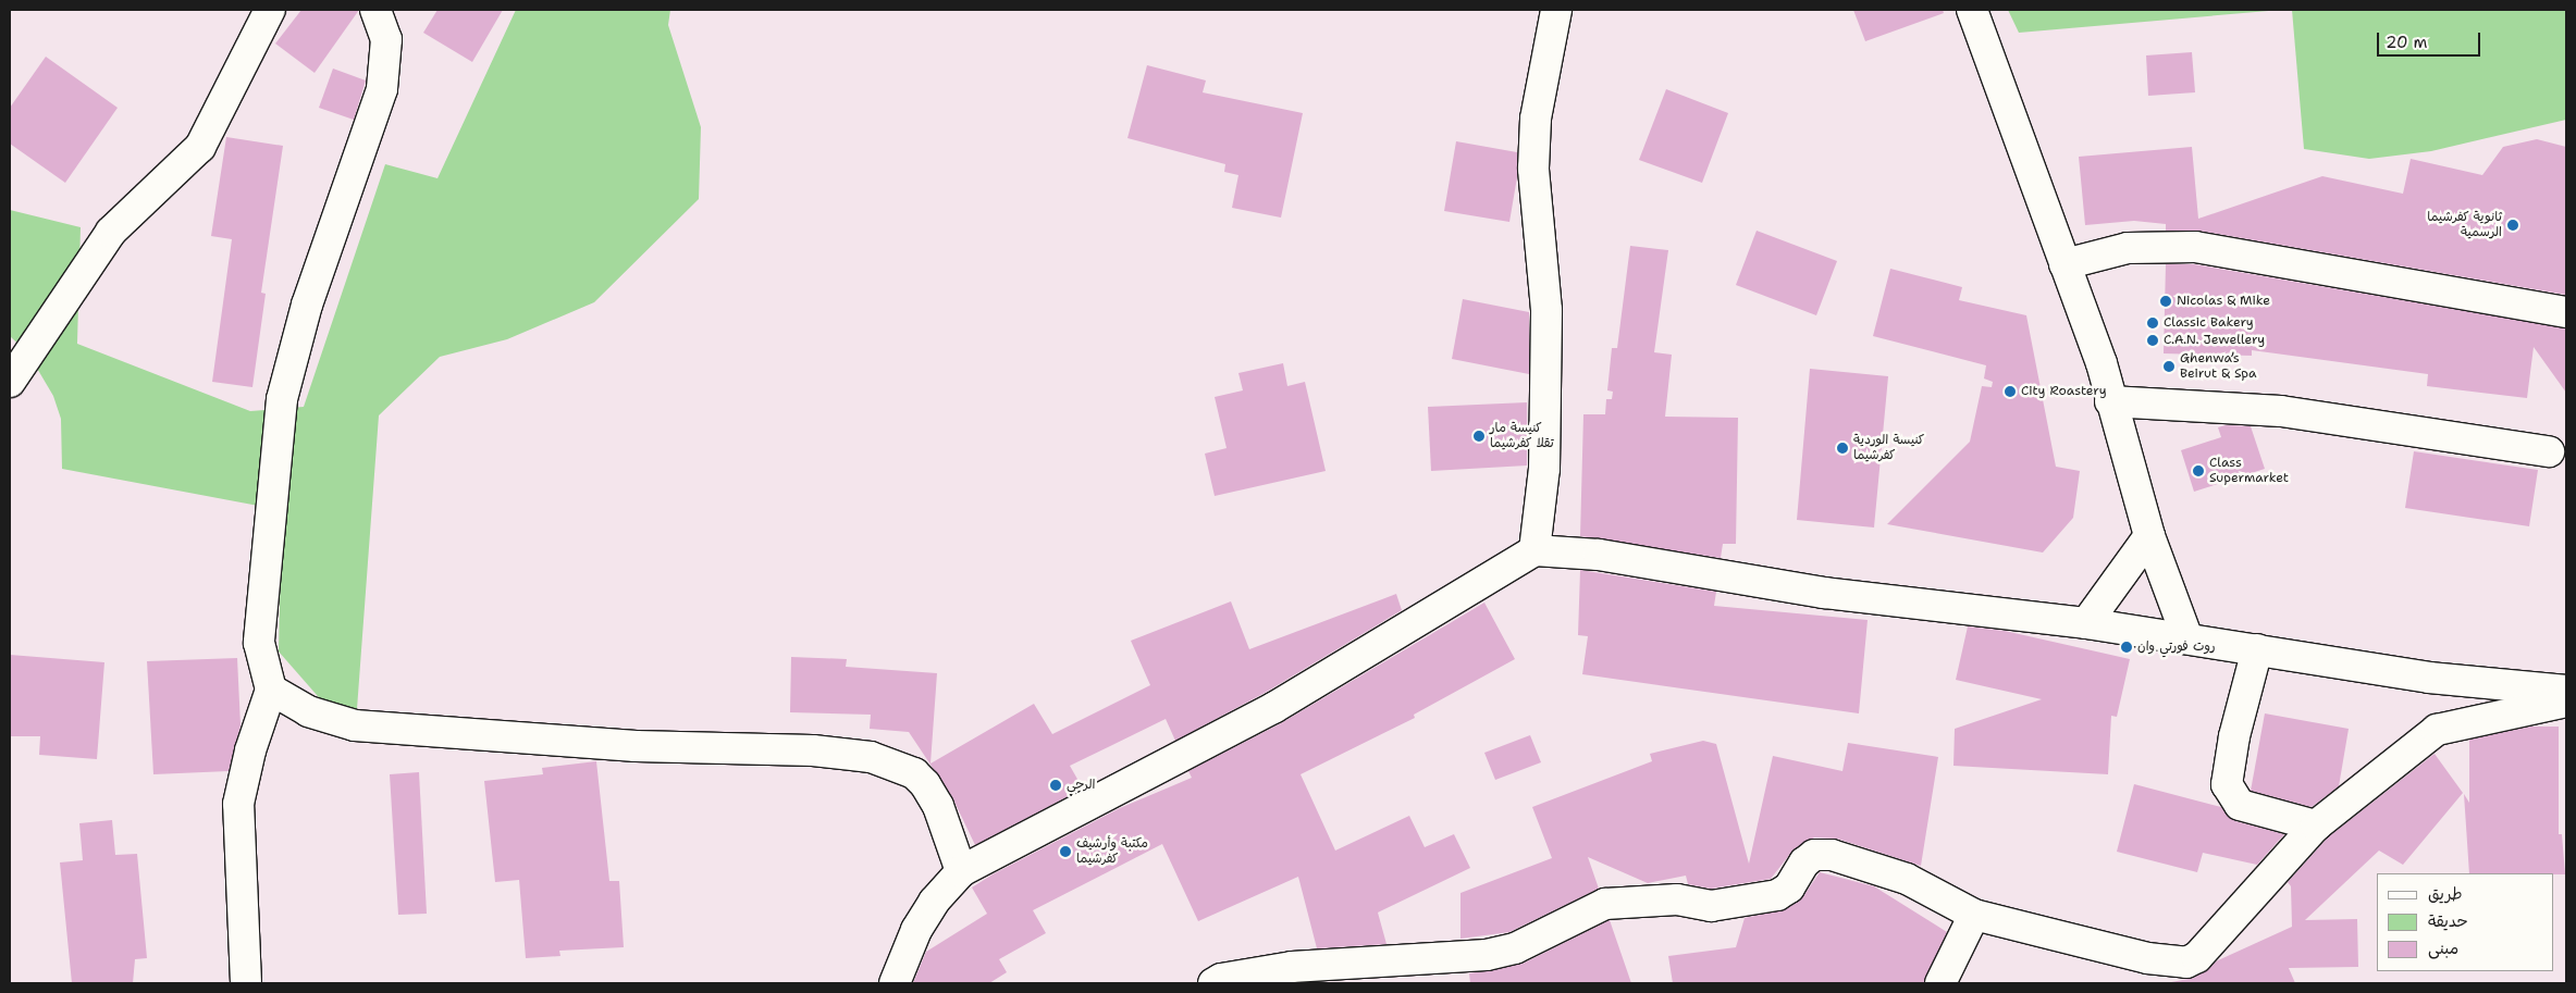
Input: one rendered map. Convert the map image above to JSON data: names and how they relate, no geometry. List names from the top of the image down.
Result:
{
  "places": [
    "ثانوية كفرشيما الرسمية",
    "Nicolas & Mike",
    "Classic Bakery",
    "C.A.N. Jewellery",
    "Ghenwa’s Beirut & Spa",
    "City Roastery",
    "كنيسة مار تقلا كفرشيما",
    "كنيسة الوردية كفرشيما",
    "Class Supermarket",
    "روت فورتي وان",
    "الرجي",
    "مكتبة وأرشيف كفرشيما"
  ],
  "legend": ["طريق", "حديقة", "مبنى"],
  "scale_bar": "20 m"
}
